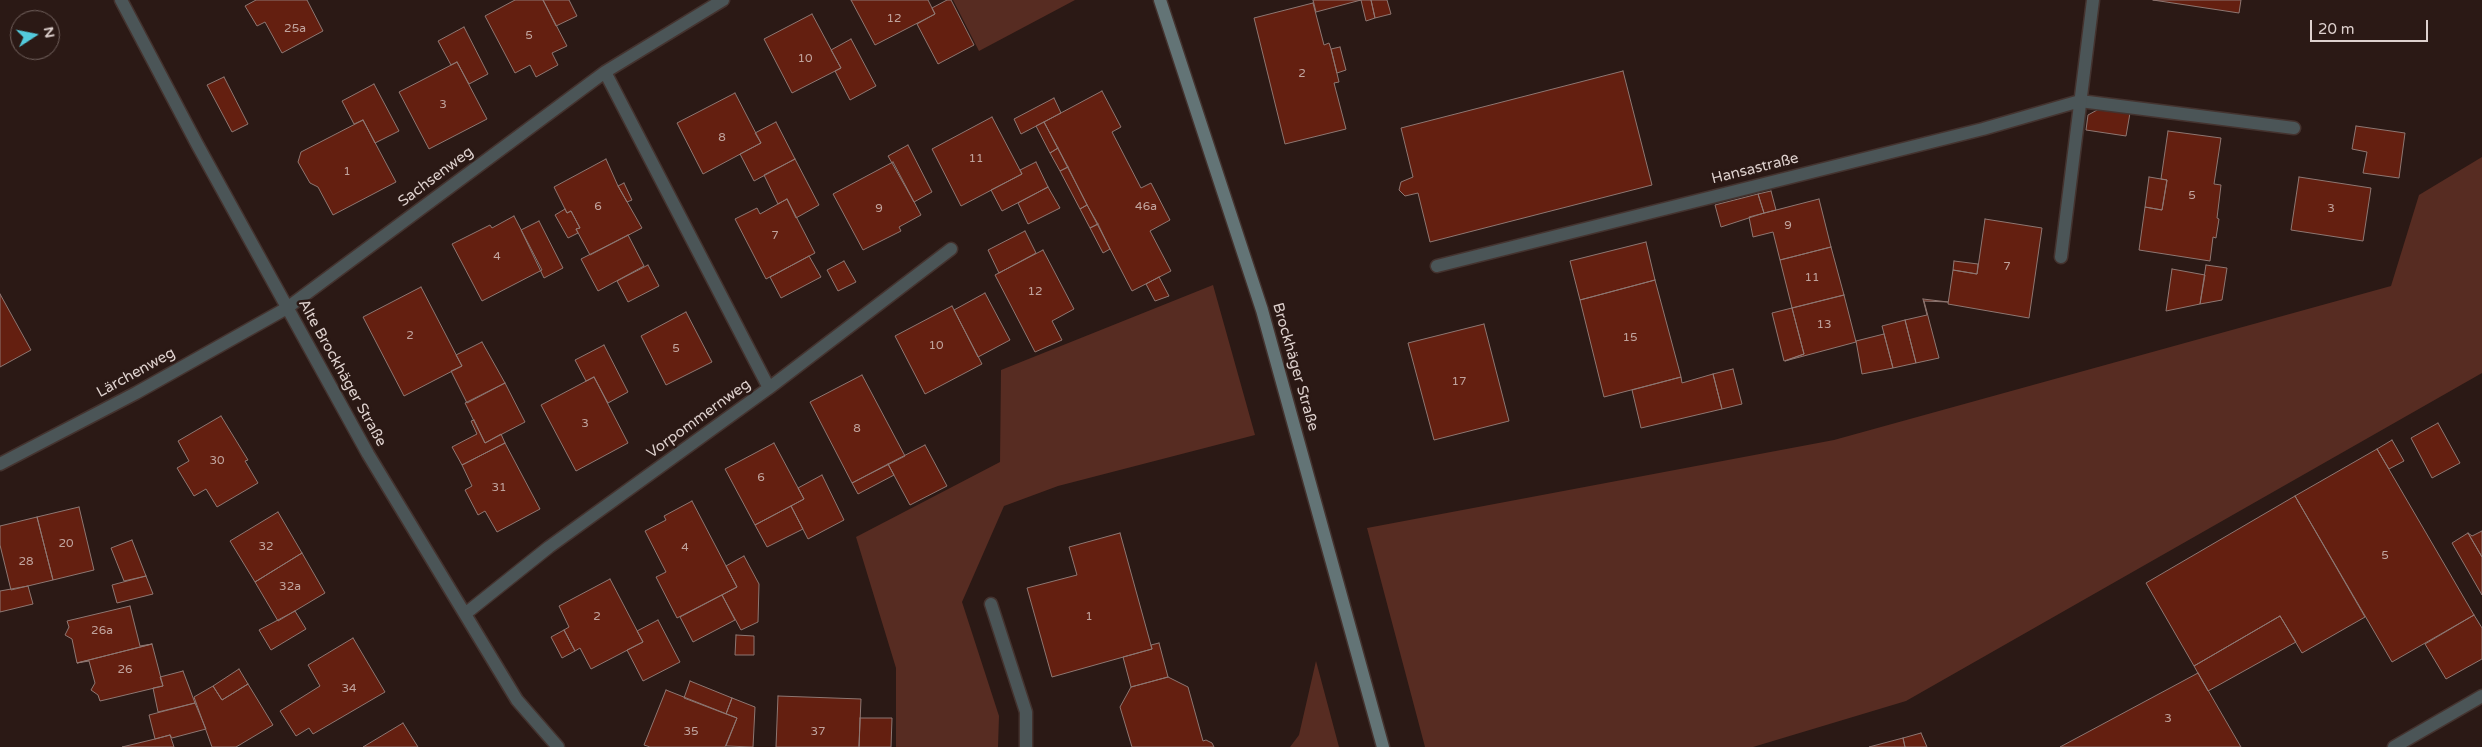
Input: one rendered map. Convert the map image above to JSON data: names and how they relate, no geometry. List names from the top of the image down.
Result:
{
  "streets": {
    "street": [
      "Hansastraße",
      "Sachsenweg",
      "Brockhäger Straße",
      "Lärchenweg",
      "Alte Brockhäger Straße",
      "Vorpommernweg"
    ]
  },
  "crossings": [
    ["Sachsenweg", "Lärchenweg"],
    ["Sachsenweg", "Alte Brockhäger Straße"],
    ["Lärchenweg", "Alte Brockhäger Straße"],
    ["Alte Brockhäger Straße", "Vorpommernweg"]
  ],
  "house_numbers": [
    "12",
    "25a",
    "5",
    "10",
    "2",
    "3",
    "8",
    "11",
    "1",
    "5",
    "6",
    "46a",
    "9",
    "3",
    "9",
    "7",
    "4",
    "7",
    "11",
    "12",
    "13",
    "2",
    "15",
    "10",
    "5",
    "17",
    "3",
    "8",
    "30",
    "6",
    "31",
    "20",
    "32",
    "4",
    "5",
    "28",
    "32a",
    "2",
    "1",
    "26a",
    "26",
    "34",
    "3",
    "35",
    "37"
  ],
  "scale_bar": "20 m",
  "north": "right"
}
